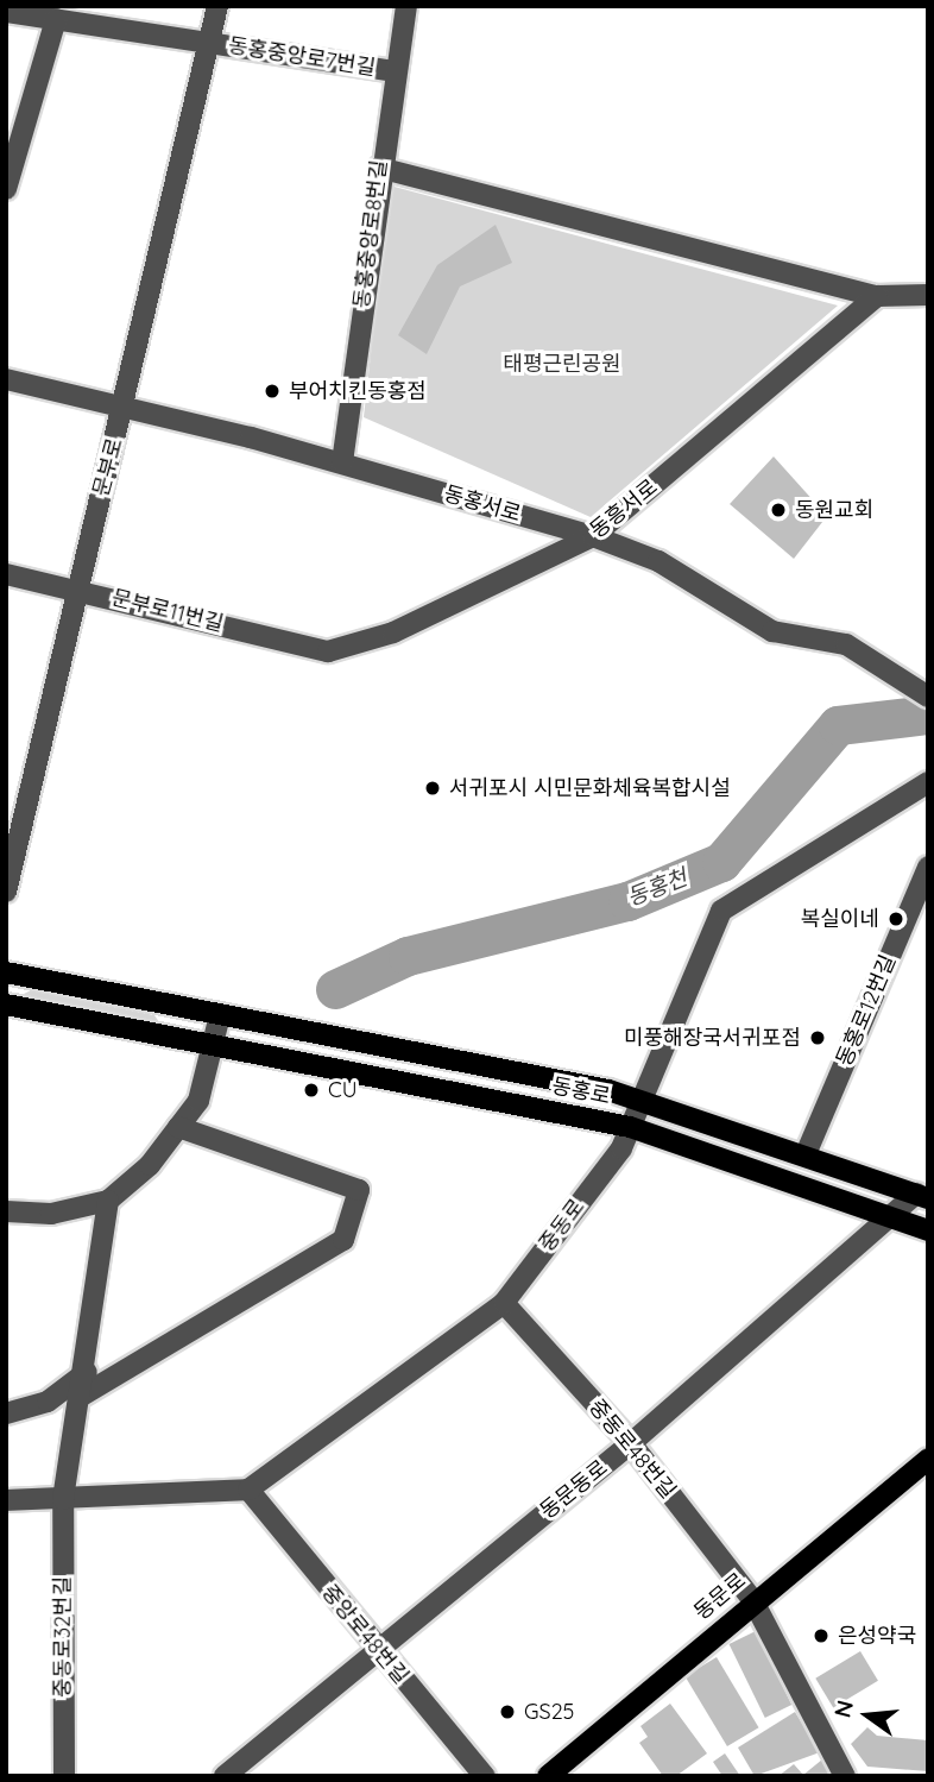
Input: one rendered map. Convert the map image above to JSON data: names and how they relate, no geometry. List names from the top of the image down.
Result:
{
  "streets": {
    "main road": ["동홍로", "동문로"],
    "street": [
      "동홍중앙로7번길",
      "동홍중앙로8번길",
      "문부로",
      "동홍서로",
      "동흥서로",
      "문부로11번길",
      "동홍로12번길",
      "중동로",
      "중동로48번길",
      "동문동로",
      "중앙로48번길",
      "중동로32번길"
    ]
  },
  "crossings": [
    ["동홍중앙로7번길", "동홍중앙로8번길"],
    ["동홍중앙로7번길", "문부로"],
    ["동홍중앙로8번길", "동홍서로"],
    ["문부로", "동홍서로"],
    ["문부로", "문부로11번길"],
    ["동홍서로", "동흥서로"],
    ["동흥서로", "문부로11번길"],
    ["동홍로12번길", "동홍로"],
    ["동홍로", "중동로"],
    ["동홍로", "동문동로"],
    ["중동로", "중동로48번길"],
    ["중동로", "중앙로48번길"],
    ["중동로48번길", "동문동로"],
    ["중동로48번길", "동문로"],
    ["동문동로", "중앙로48번길"]
  ],
  "water": ["동홍천"],
  "parks": ["태평근린공원"],
  "places": [
    "부어치킨동홍점",
    "동원교회",
    "서귀포시 시민문화체육복합시설",
    "복실이네",
    "미풍해장국서귀포점",
    "CU",
    "은성약국",
    "GS25"
  ],
  "north": "left"
}
